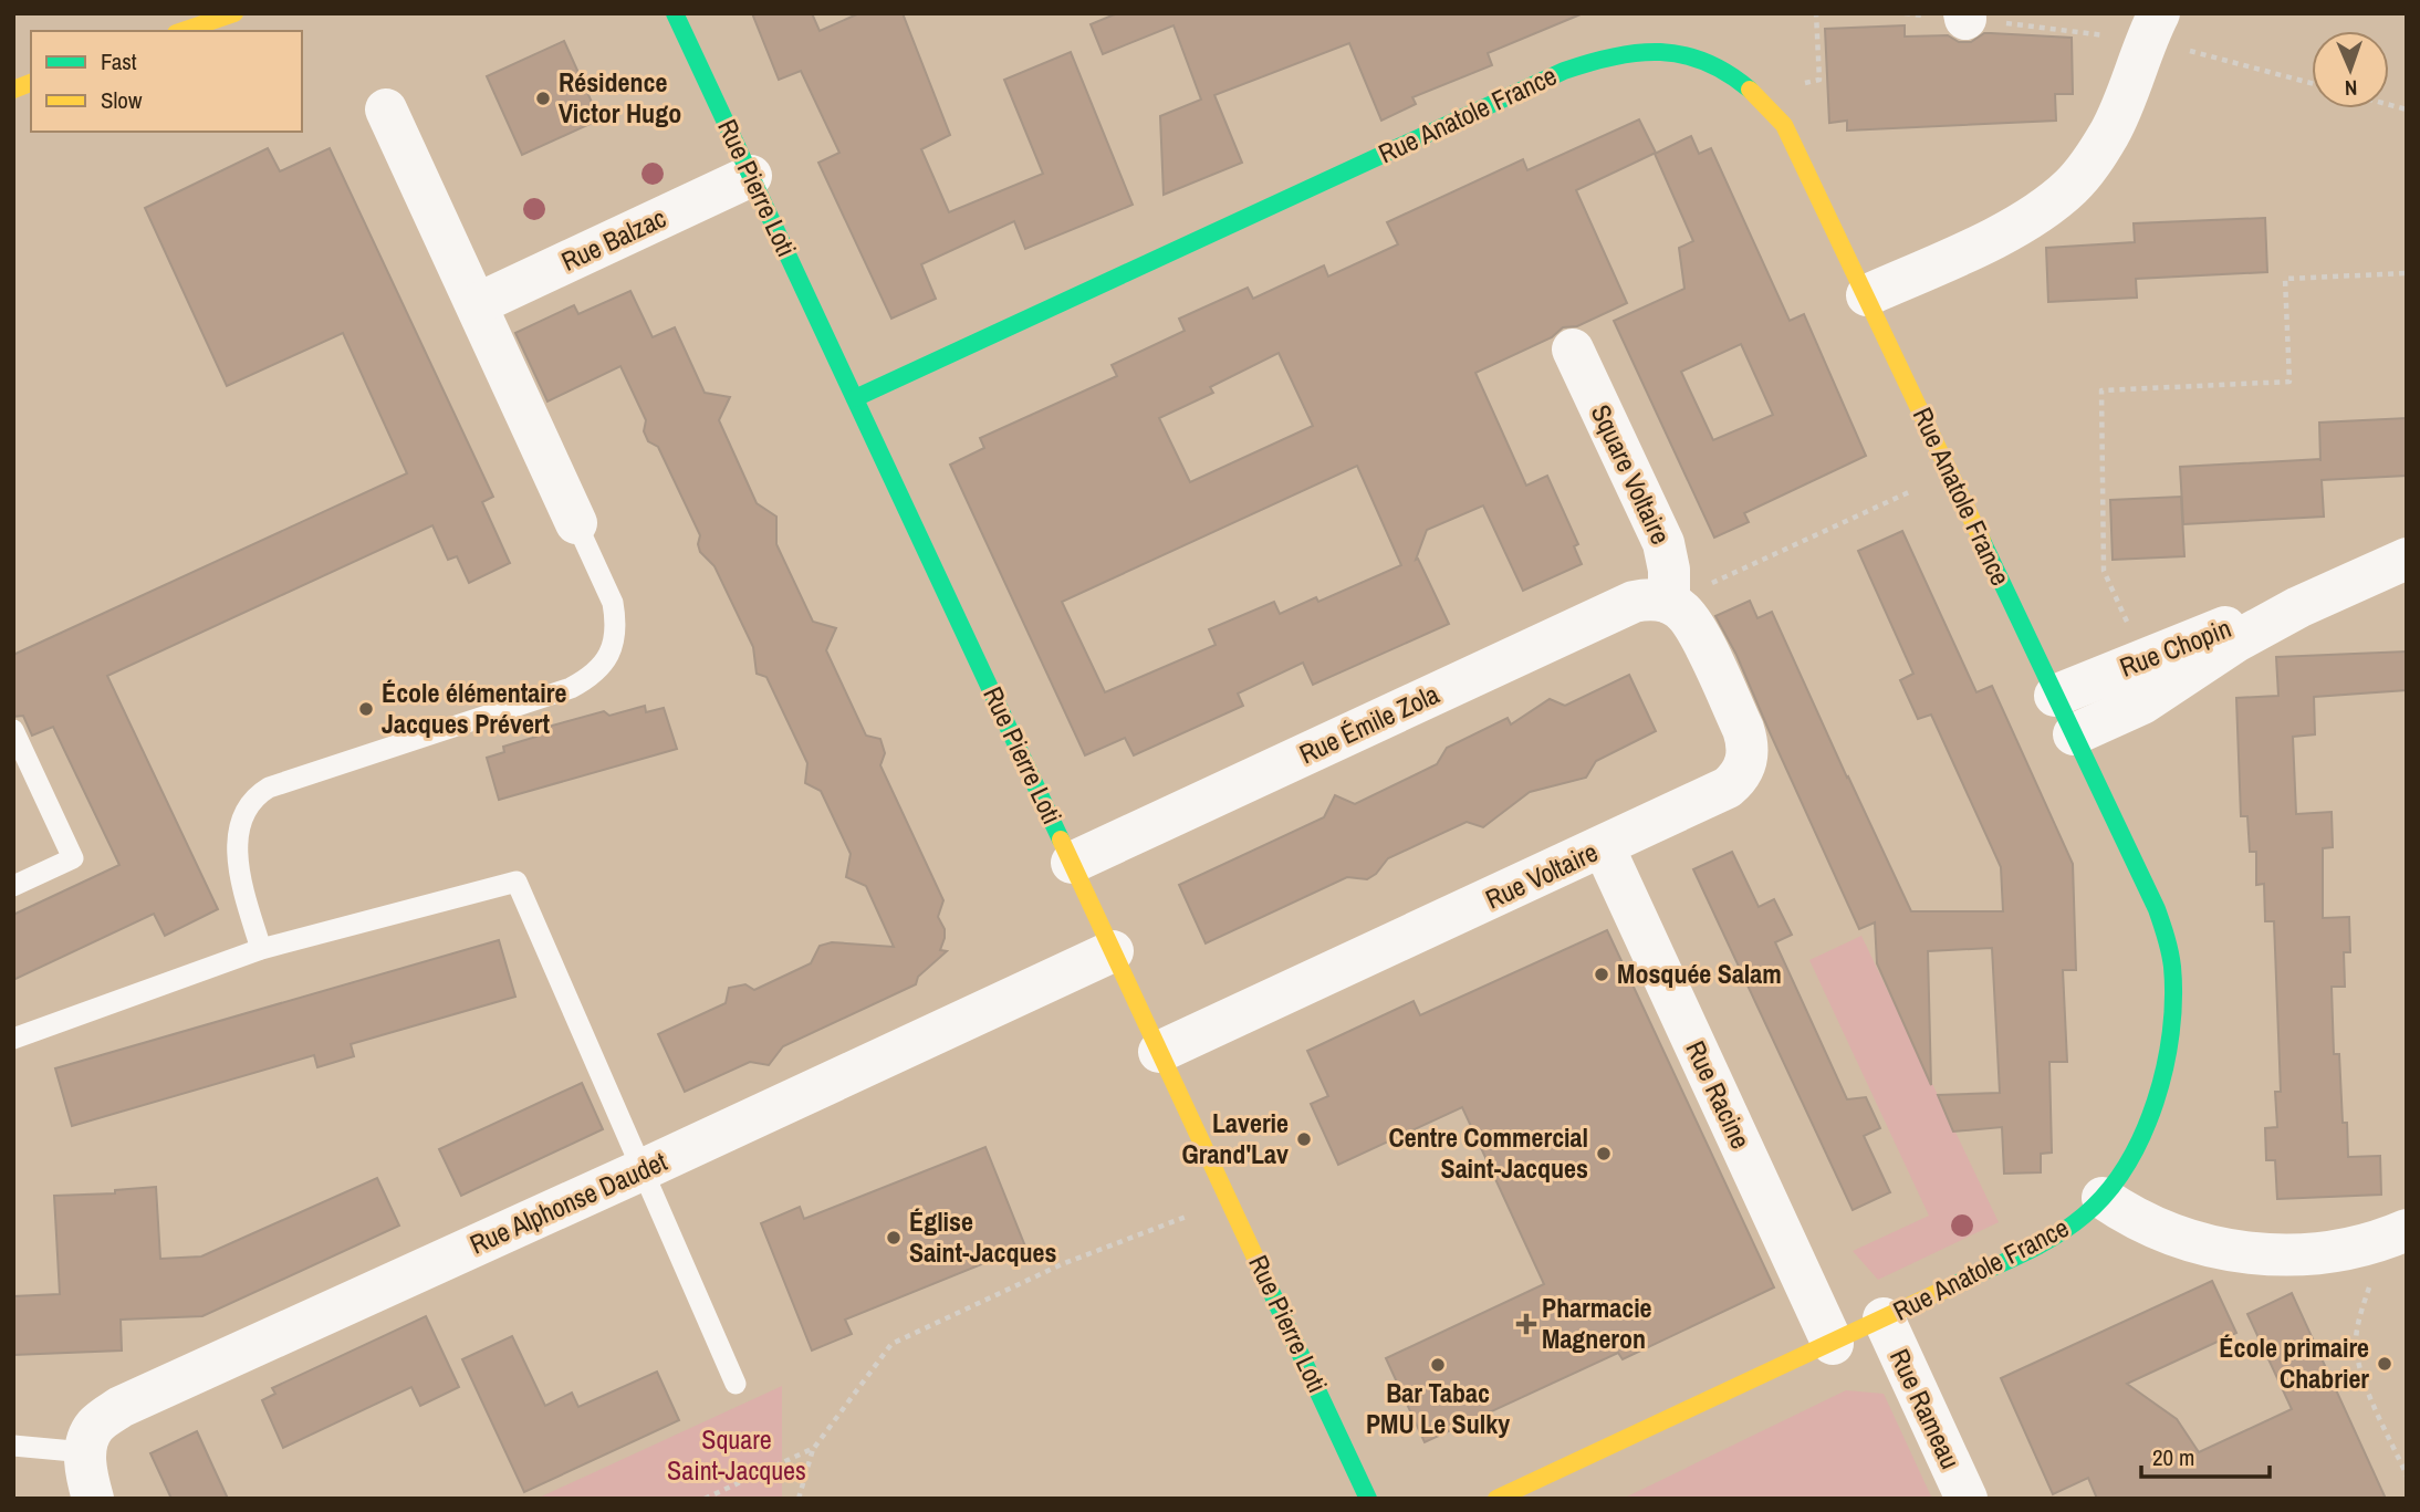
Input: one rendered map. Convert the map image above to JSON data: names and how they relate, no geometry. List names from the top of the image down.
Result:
{
  "streets": {
    "street": [
      "Rue Anatole France",
      "Rue Pierre Loti",
      "Rue Balzac",
      "Square Voltaire",
      "Rue Chopin",
      "Rue Émile Zola",
      "Rue Voltaire",
      "Rue Racine",
      "Rue Alphonse Daudet",
      "Rue Rameau"
    ]
  },
  "crossings": [
    ["Rue Anatole France", "Rue Pierre Loti"],
    ["Rue Anatole France", "Rue Chopin"],
    ["Rue Anatole France", "Rue Racine"],
    ["Rue Anatole France", "Rue Rameau"],
    ["Rue Pierre Loti", "Rue Balzac"],
    ["Rue Pierre Loti", "Rue Émile Zola"],
    ["Rue Pierre Loti", "Rue Voltaire"],
    ["Rue Pierre Loti", "Rue Alphonse Daudet"],
    ["Square Voltaire", "Rue Émile Zola"],
    ["Square Voltaire", "Rue Voltaire"],
    ["Rue Émile Zola", "Rue Voltaire"],
    ["Rue Voltaire", "Rue Racine"]
  ],
  "parks": ["Square Saint-Jacques"],
  "places": {
    "other": [
      "Résidence Victor Hugo",
      "École élémentaire Jacques Prévert",
      "Mosquée Salam",
      "Laverie Grand'Lav",
      "Centre Commercial Saint-Jacques",
      "Église Saint-Jacques",
      "École primaire Chabrier",
      "Bar Tabac PMU Le Sulky"
    ],
    "health": ["Pharmacie Magneron"]
  },
  "legend": ["Fast", "Slow"],
  "scale_bar": "20 m",
  "north": "bottom"
}
